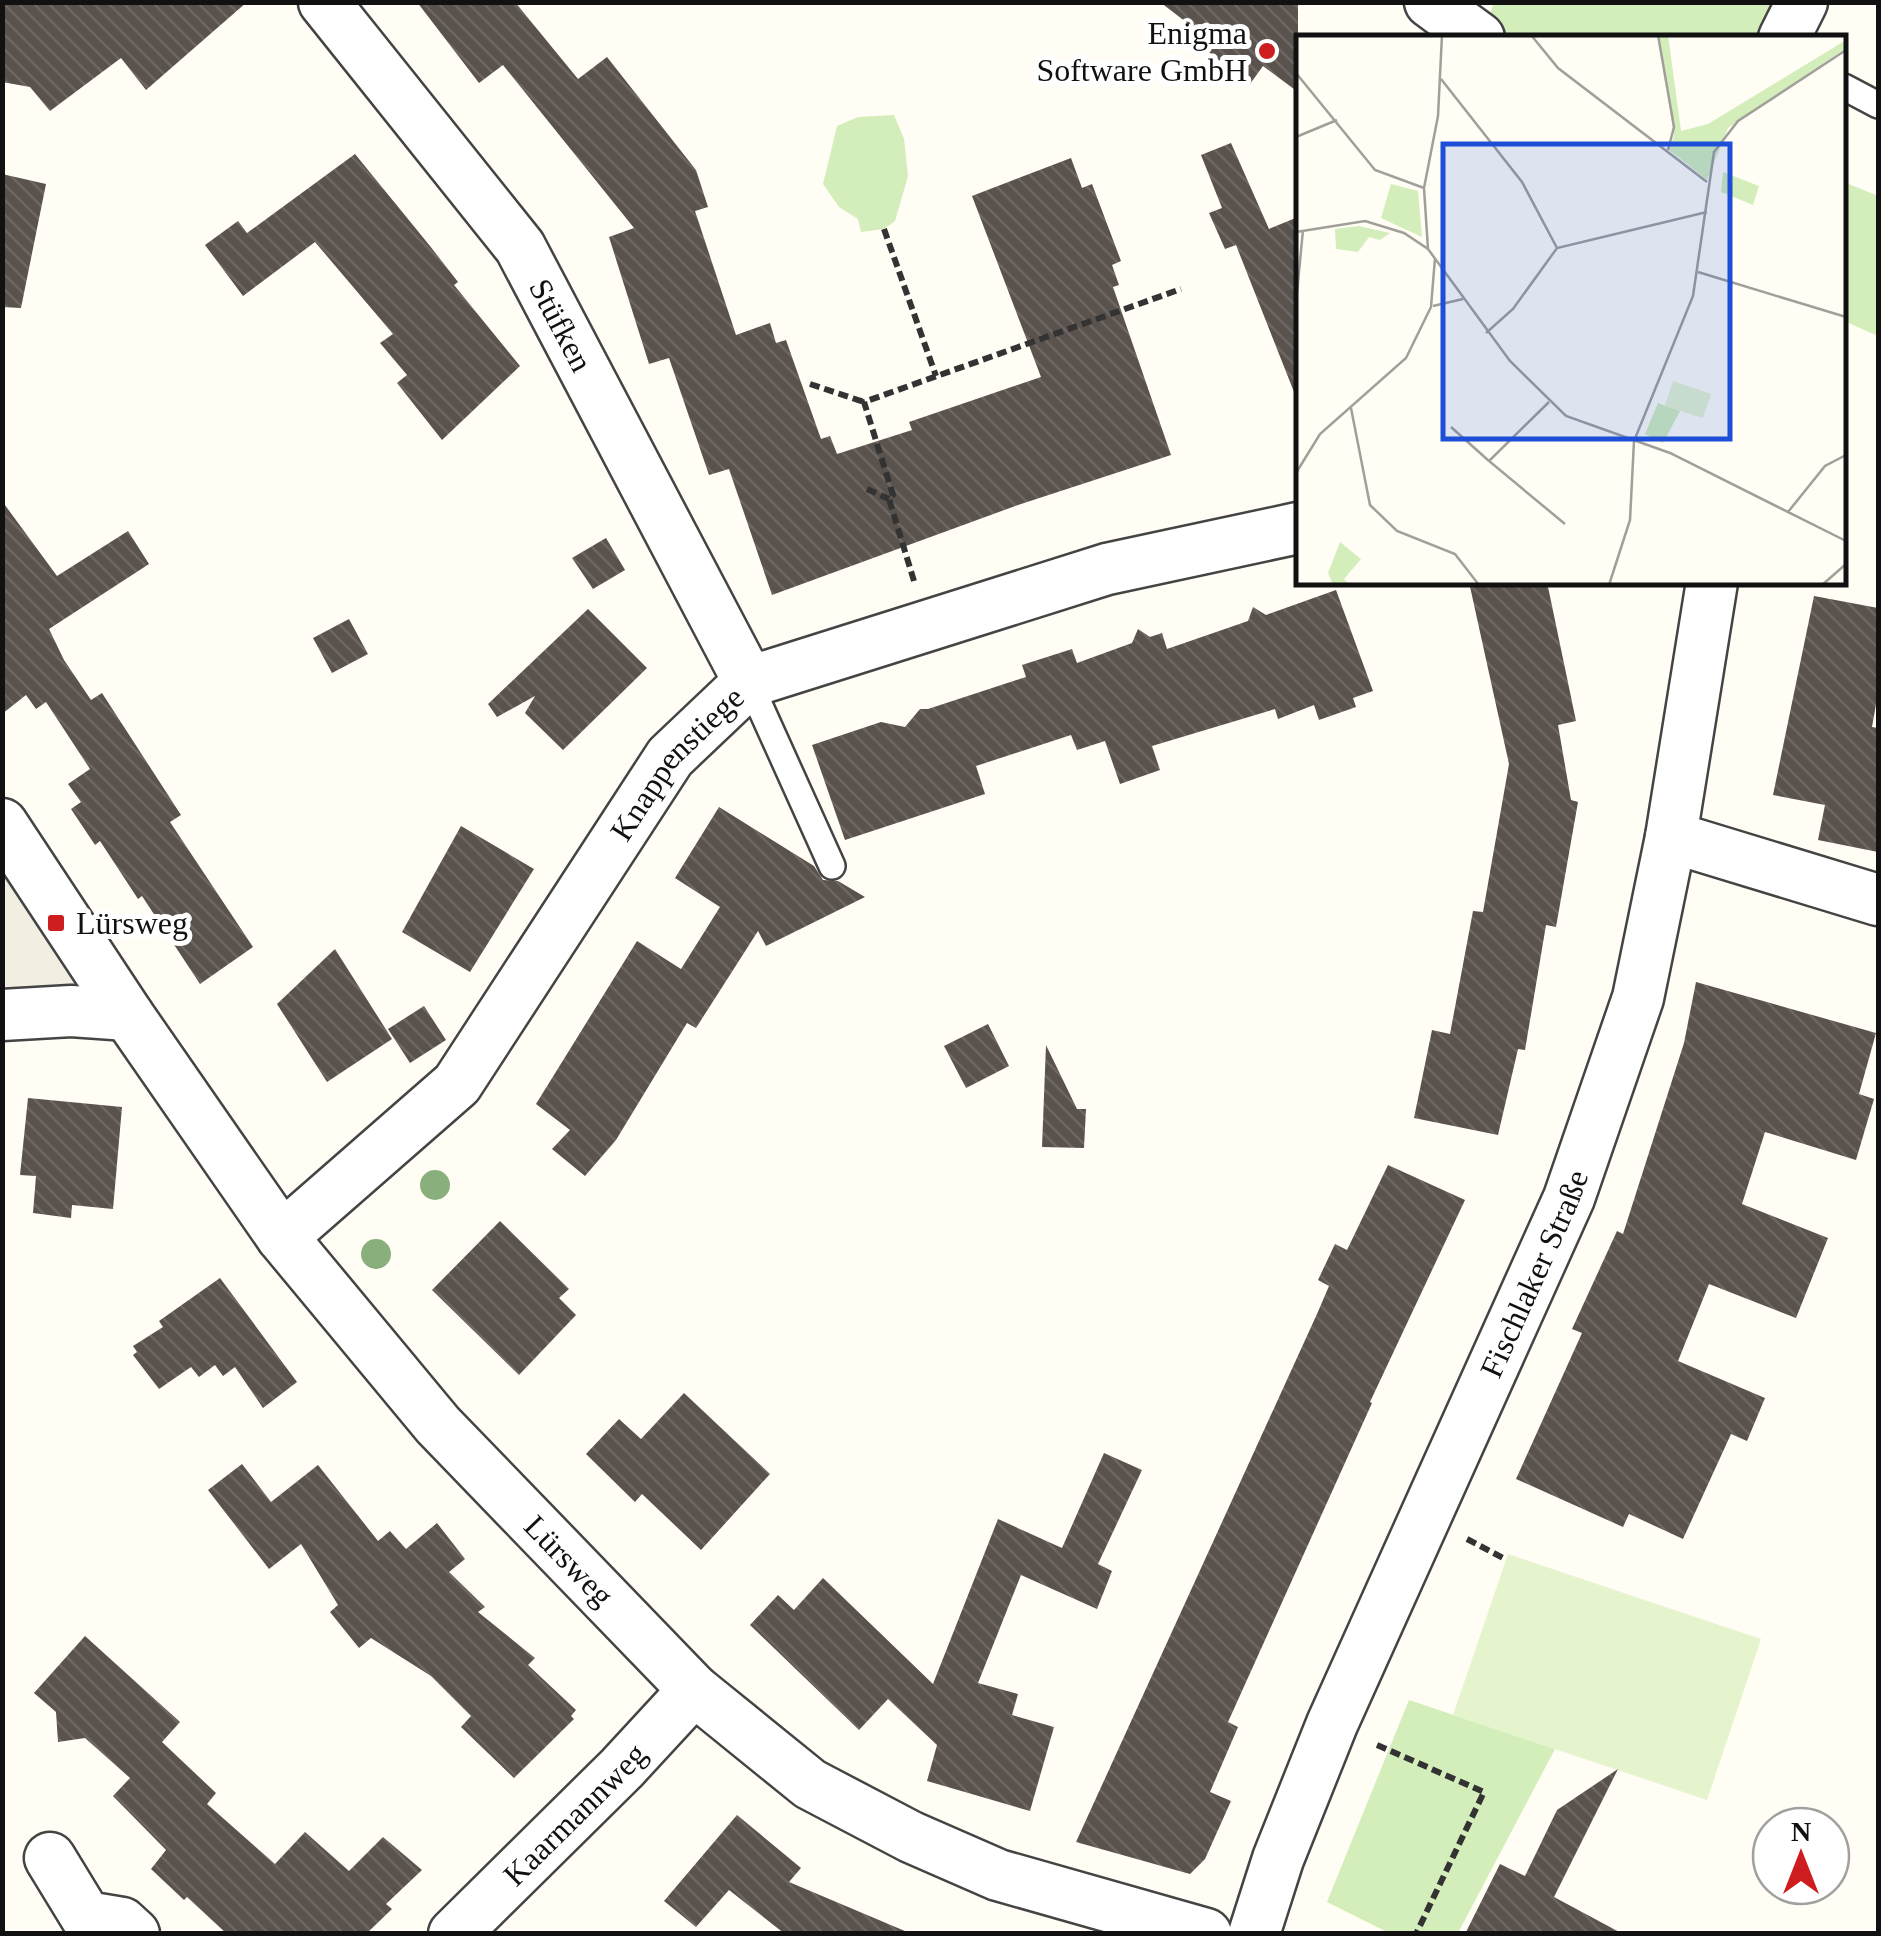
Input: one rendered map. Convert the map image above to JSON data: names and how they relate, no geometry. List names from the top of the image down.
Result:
{
  "streets": {
    "street": [
      "Stüfken",
      "Knappenstiege",
      "Fischlaker Straße",
      "Lürsweg",
      "Kaarmannweg"
    ]
  },
  "crossings": [
    ["Stüfken", "Knappenstiege"],
    ["Knappenstiege", "Lürsweg"],
    ["Lürsweg", "Kaarmannweg"]
  ],
  "places": {
    "other": ["Enigma Software GmbH"],
    "transit": ["Lürsweg"]
  },
  "north": "top"
}
